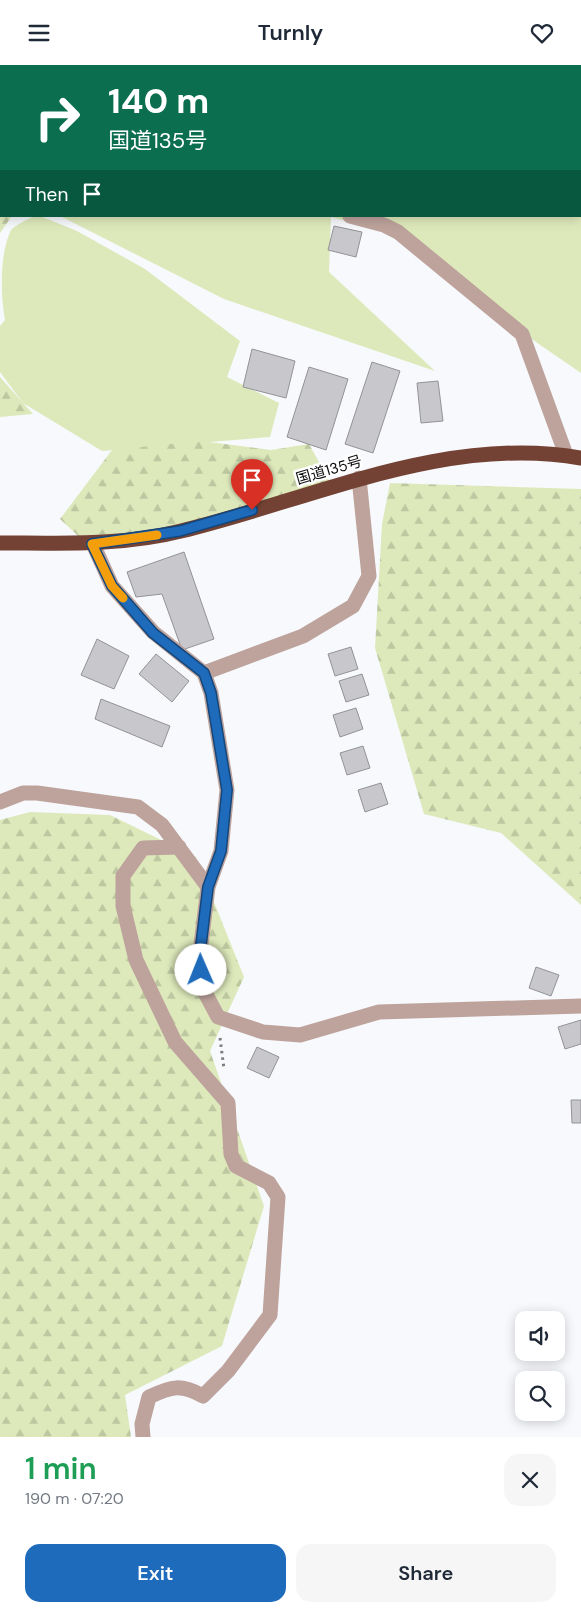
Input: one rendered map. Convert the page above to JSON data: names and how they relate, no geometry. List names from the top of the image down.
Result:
{
  "streets": {
    "highway": ["国道135号"]
  },
  "page": {
    "header": "Turnly",
    "turn": ["140 m", "国道135号"],
    "then": "Then",
    "heading": ["1 min", "190 m · 07:20"],
    "buttons": ["Exit", "Share"]
  }
}
